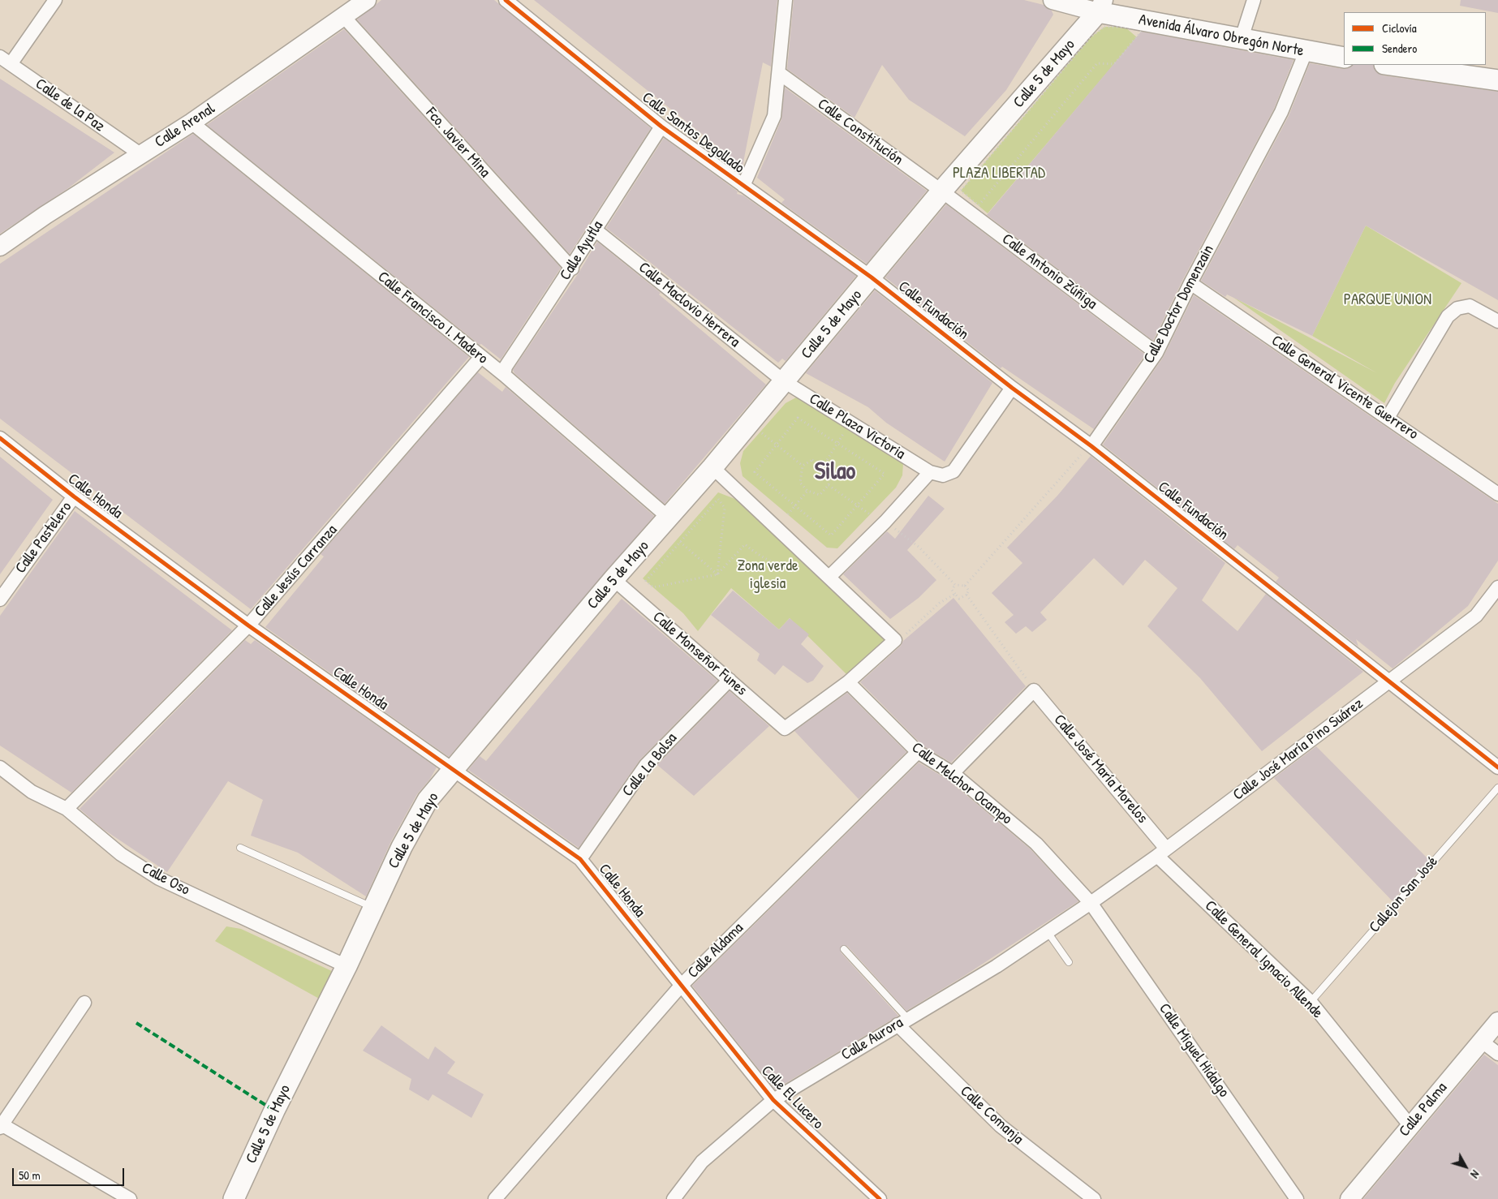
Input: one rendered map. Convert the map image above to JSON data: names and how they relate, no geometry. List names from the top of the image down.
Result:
{
  "streets": {
    "main road": ["Avenida Álvaro Obregón Norte", "Calle 5 de Mayo"],
    "street": [
      "Calle de la Paz",
      "Calle Arenal",
      "Calle Constitución",
      "Calle Santos Degollado",
      "Fco. Javier Mina",
      "Calle Ayutla",
      "Calle Antonio Zúñiga",
      "Calle Doctor Domenzain",
      "Calle Maclovio Herrera",
      "Calle Fundación",
      "Calle Francisco I. Madero",
      "Calle General Vicente Guerrero",
      "Calle Plaza Victoria",
      "Calle Honda",
      "Calle Pastelero",
      "Calle Jesús Carranza",
      "Calle Monseñor Funes",
      "Calle José María Pino Suárez",
      "Calle La Bolsa",
      "Calle José María Morelos",
      "Calle Melchor Ocampo",
      "Calle Oso",
      "Calle Aldama",
      "Calle General Ignacio Allende",
      "Calle Aurora",
      "Calle Miguel Hidalgo",
      "Calle El Lucero",
      "Calle Palma",
      "Calle Comanja"
    ],
    "lane": ["Callejon San José"]
  },
  "crossings": [
    ["Avenida Álvaro Obregón Norte", "Calle 5 de Mayo"],
    ["Avenida Álvaro Obregón Norte", "Calle Doctor Domenzain"],
    ["Calle 5 de Mayo", "Calle Constitución"],
    ["Calle 5 de Mayo", "Calle Santos Degollado"],
    ["Calle 5 de Mayo", "Calle Antonio Zúñiga"],
    ["Calle 5 de Mayo", "Calle Maclovio Herrera"],
    ["Calle 5 de Mayo", "Calle Fundación"],
    ["Calle 5 de Mayo", "Calle Francisco I. Madero"],
    ["Calle 5 de Mayo", "Calle Plaza Victoria"],
    ["Calle 5 de Mayo", "Calle Honda"],
    ["Calle 5 de Mayo", "Calle Monseñor Funes"],
    ["Calle 5 de Mayo", "Calle Oso"],
    ["Calle de la Paz", "Calle Arenal"],
    ["Calle Arenal", "Fco. Javier Mina"],
    ["Calle Arenal", "Calle Francisco I. Madero"],
    ["Calle Constitución", "Calle Antonio Zúñiga"],
    ["Calle Santos Degollado", "Calle Ayutla"],
    ["Calle Santos Degollado", "Calle Fundación"],
    ["Fco. Javier Mina", "Calle Ayutla"],
    ["Calle Ayutla", "Calle Maclovio Herrera"],
    ["Calle Ayutla", "Calle Francisco I. Madero"],
    ["Calle Antonio Zúñiga", "Calle Doctor Domenzain"],
    ["Calle Doctor Domenzain", "Calle Fundación"],
    ["Calle Doctor Domenzain", "Calle General Vicente Guerrero"],
    ["Calle Maclovio Herrera", "Calle Plaza Victoria"],
    ["Calle Fundación", "Calle José María Pino Suárez"],
    ["Calle Francisco I. Madero", "Calle Jesús Carranza"],
    ["Calle Honda", "Calle Pastelero"],
    ["Calle Honda", "Calle Jesús Carranza"],
    ["Calle Honda", "Calle La Bolsa"],
    ["Calle Honda", "Calle Aldama"],
    ["Calle Honda", "Calle El Lucero"],
    ["Calle Jesús Carranza", "Calle Oso"],
    ["Calle Monseñor Funes", "Calle La Bolsa"],
    ["Calle Monseñor Funes", "Calle Melchor Ocampo"],
    ["Calle José María Pino Suárez", "Calle José María Morelos"],
    ["Calle José María Pino Suárez", "Calle Melchor Ocampo"],
    ["Calle José María Pino Suárez", "Calle General Ignacio Allende"],
    ["Calle José María Pino Suárez", "Calle Aurora"],
    ["Calle José María Pino Suárez", "Calle Miguel Hidalgo"],
    ["Calle José María Morelos", "Calle General Ignacio Allende"],
    ["Calle Melchor Ocampo", "Calle Aldama"],
    ["Calle Melchor Ocampo", "Calle Aurora"],
    ["Calle Melchor Ocampo", "Calle Miguel Hidalgo"],
    ["Callejon San José", "Calle General Ignacio Allende"],
    ["Calle Aldama", "Calle El Lucero"],
    ["Calle General Ignacio Allende", "Calle Palma"],
    ["Calle Aurora", "Calle Miguel Hidalgo"],
    ["Calle Aurora", "Calle El Lucero"],
    ["Calle Aurora", "Calle Comanja"]
  ],
  "districts": ["Silao"],
  "parks": ["PLAZA LIBERTAD", "PARQUE UNION", "Zona verde iglesia"],
  "legend": ["Ciclovía", "Sendero"],
  "scale_bar": "50 m",
  "north": "bottom right"
}
